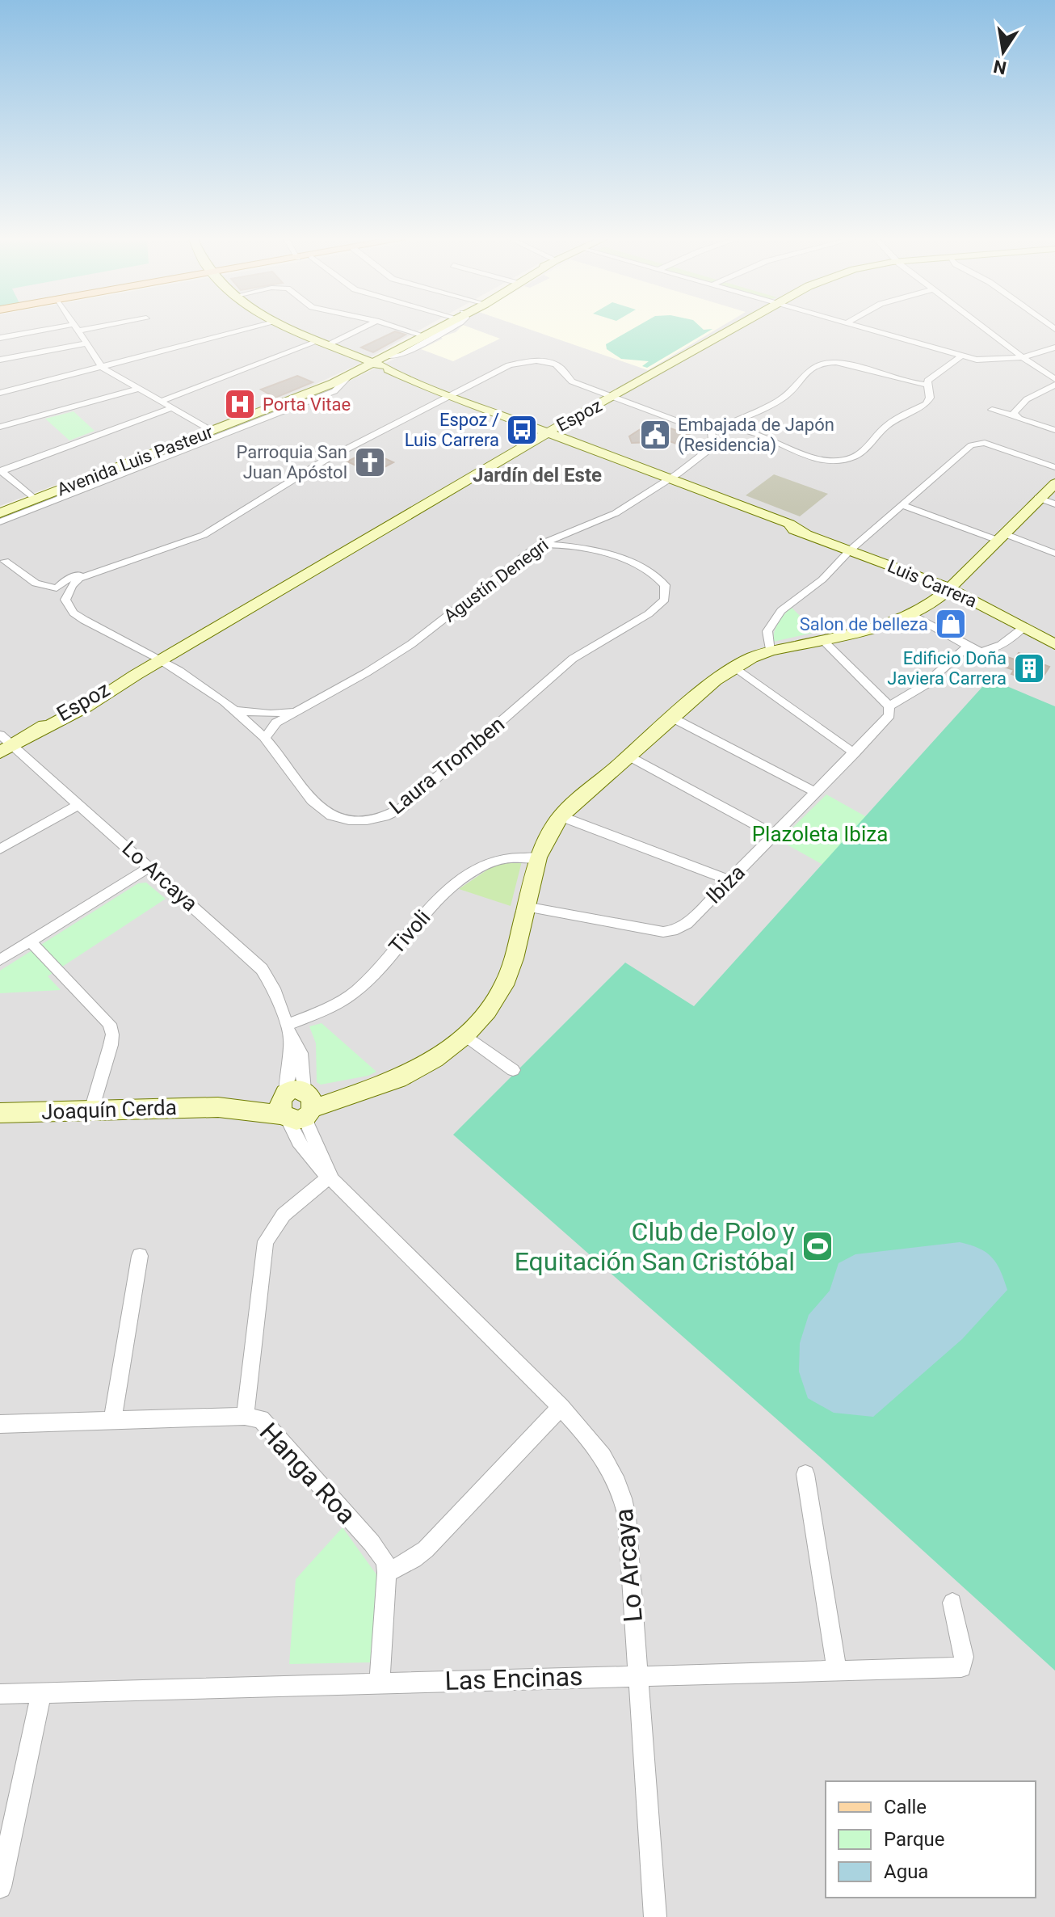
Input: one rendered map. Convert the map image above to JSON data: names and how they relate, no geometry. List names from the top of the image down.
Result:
{
  "streets": {
    "street": [
      "Espoz",
      "Avenida Luis Pasteur",
      "Agustín Denegri",
      "Luis Carrera",
      "Laura Tromben",
      "Lo Arcaya",
      "Ibiza",
      "Tivoli",
      "Joaquín Cerda",
      "Hanga Roa",
      "Las Encinas"
    ]
  },
  "crossings": [
    ["Espoz", "Luis Carrera"],
    ["Espoz", "Laura Tromben"],
    ["Espoz", "Lo Arcaya"],
    ["Avenida Luis Pasteur", "Luis Carrera"],
    ["Agustín Denegri", "Luis Carrera"],
    ["Agustín Denegri", "Laura Tromben"],
    ["Lo Arcaya", "Tivoli"],
    ["Lo Arcaya", "Joaquín Cerda"],
    ["Lo Arcaya", "Hanga Roa"],
    ["Lo Arcaya", "Las Encinas"]
  ],
  "districts": ["Jardín del Este"],
  "parks": ["Plazoleta Ibiza"],
  "places": {
    "hospital": ["Porta Vitae"],
    "bus stop": ["Espoz / Luis Carrera"],
    "public building": ["Embajada de Japón (Residencia)"],
    "church": ["Parroquia San Juan Apóstol"],
    "shop": ["Salon de belleza"],
    "building": ["Edificio Doña Javiera Carrera"],
    "sports": ["Club de Polo y Equitación San Cristóbal"]
  },
  "legend": ["Calle", "Parque", "Agua"],
  "north": "bottom"
}
